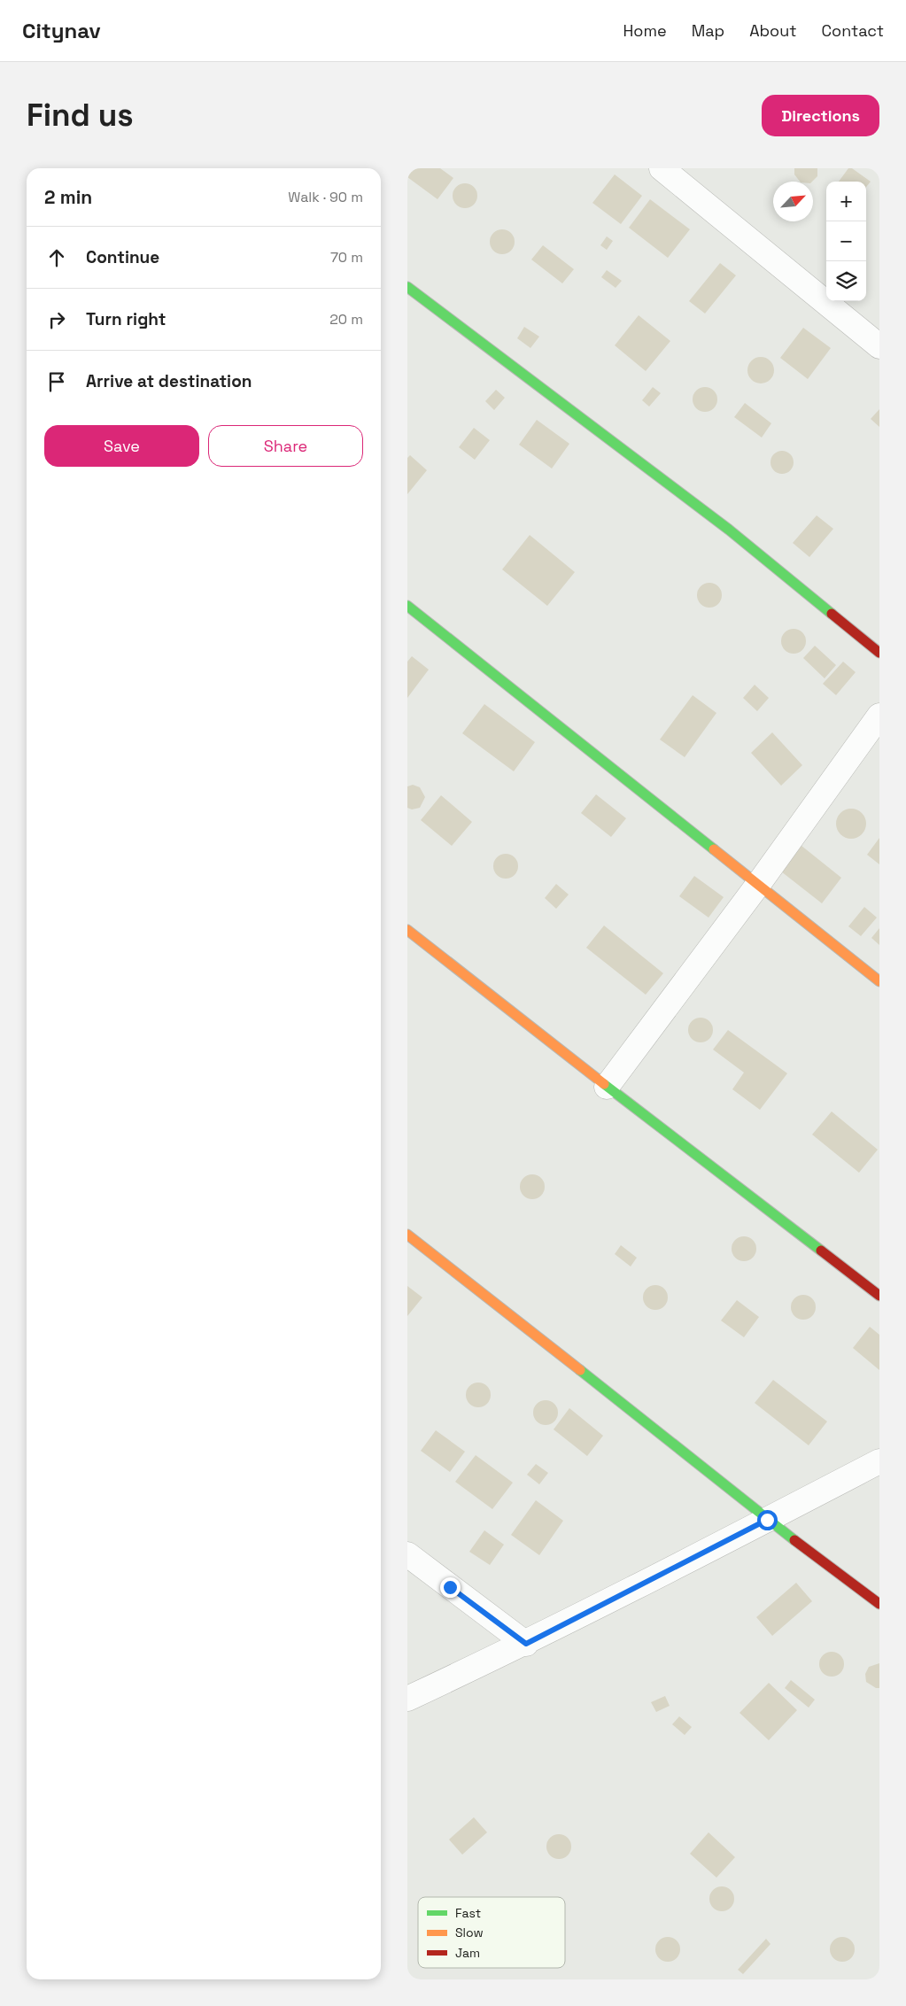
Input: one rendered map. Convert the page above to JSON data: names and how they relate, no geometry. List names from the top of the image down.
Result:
{
  "legend": ["Fast", "Slow", "Jam"],
  "north": "top right",
  "page": {
    "header": "Citynav",
    "nav": [
      "Home",
      "Map",
      "About",
      "Contact"
    ],
    "buttons": [
      "Directions",
      ["Save", "Share"]
    ],
    "title": "Find us",
    "heading": ["2 min", "Walk · 90 m"],
    "map_buttons": ["+", "−"],
    "list": [
      ["Continue", "70 m"],
      ["Turn right", "20 m"],
      "Arrive at destination"
    ]
  }
}
